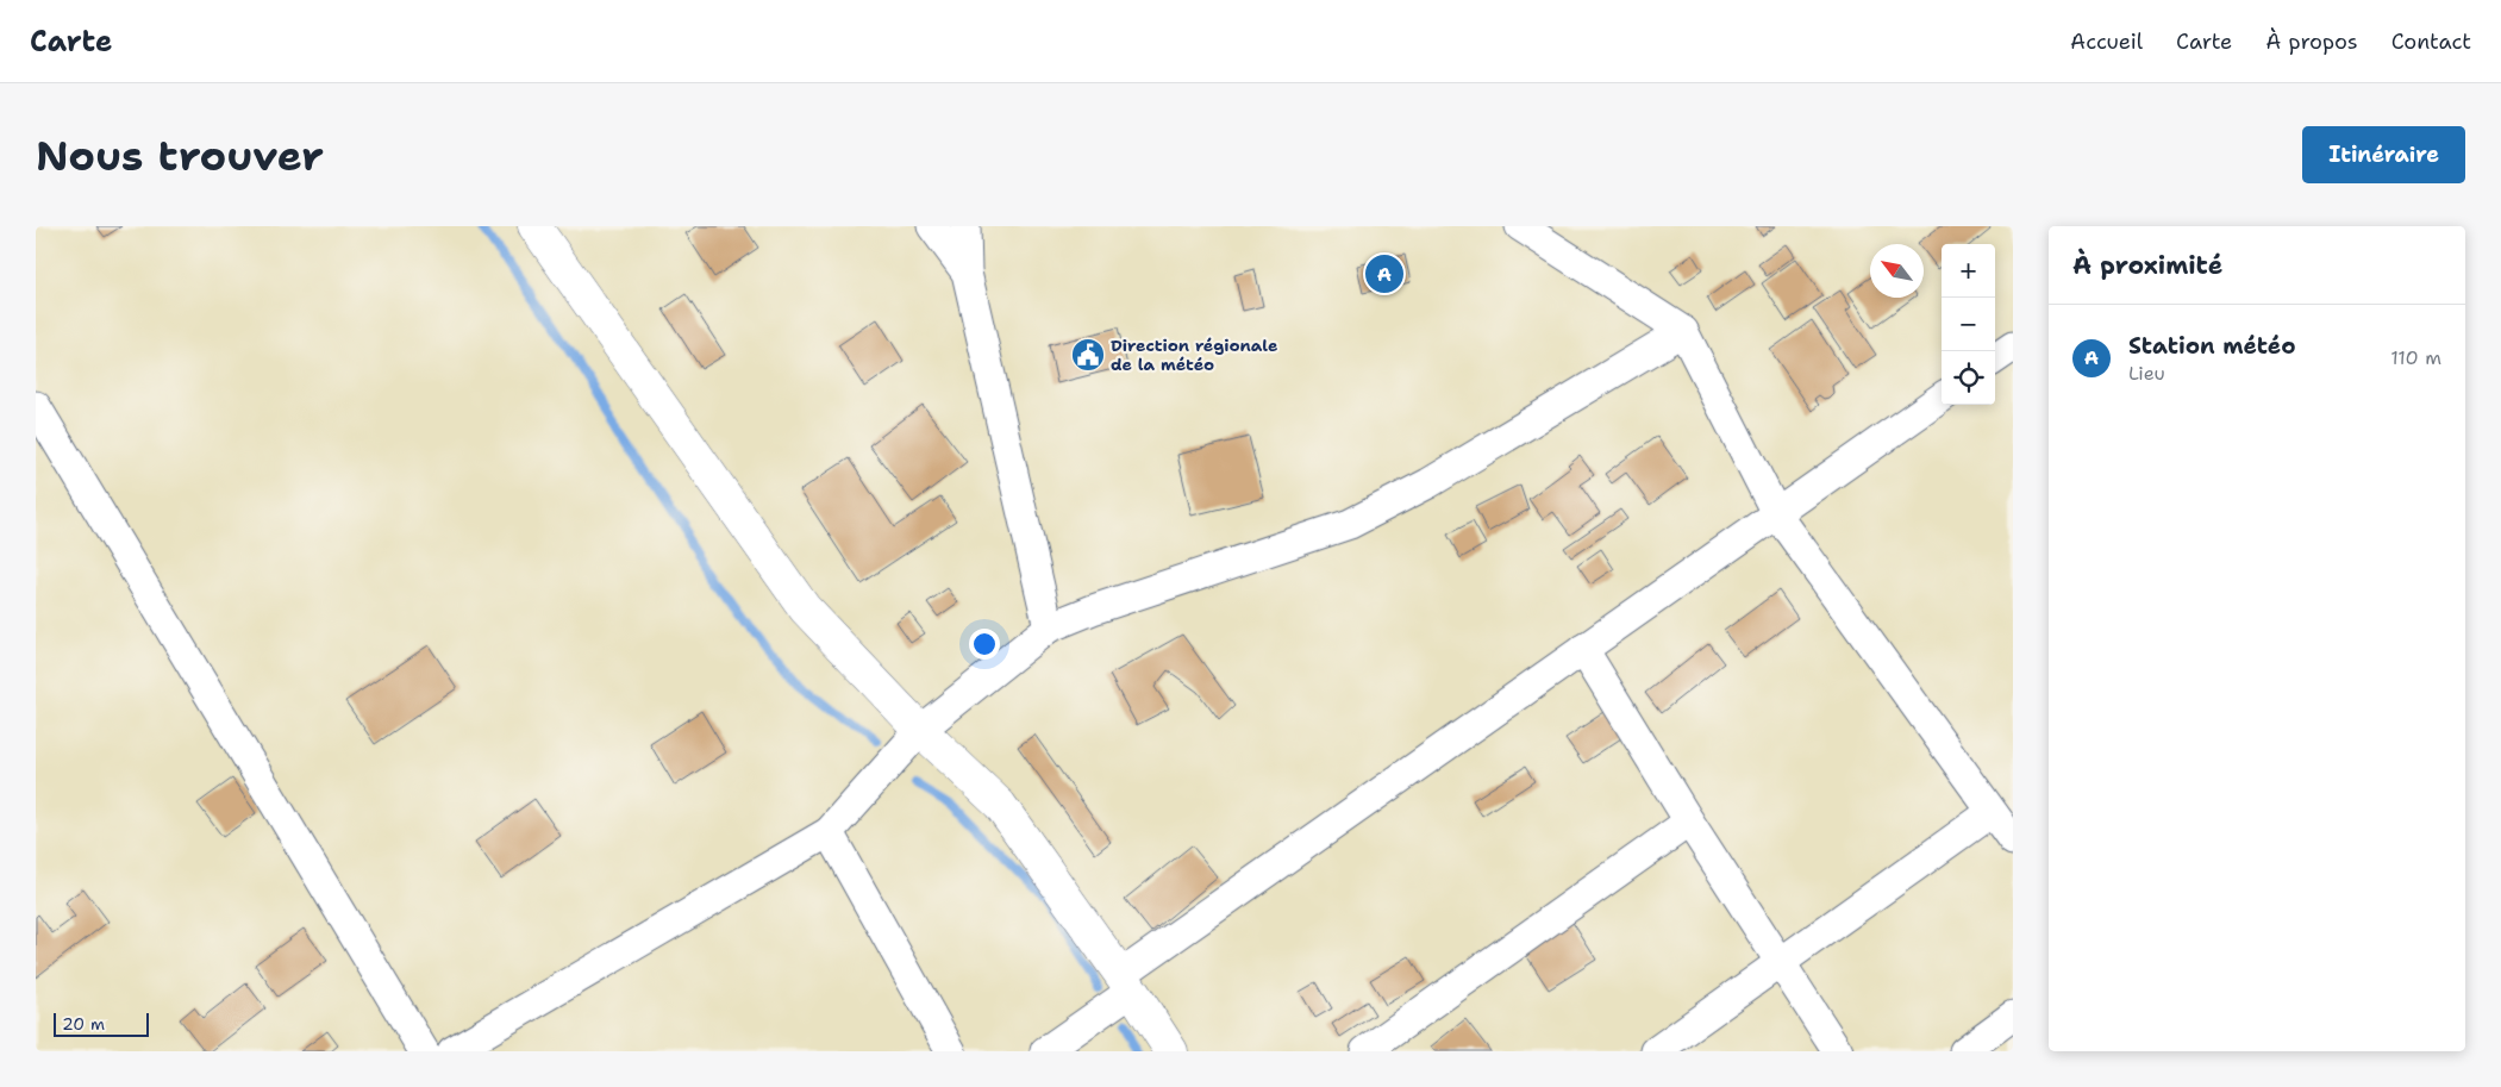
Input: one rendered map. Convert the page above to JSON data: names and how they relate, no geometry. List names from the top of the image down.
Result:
{
  "places": {
    "public building": ["Direction régionale de la météo"]
  },
  "scale_bar": "20 m",
  "north": "top left",
  "page": {
    "header": "Carte",
    "nav": [
      "Accueil",
      "Carte",
      "À propos",
      "Contact"
    ],
    "buttons": "Itinéraire",
    "title": "Nous trouver",
    "heading": "À proximité",
    "map_buttons": ["+", "−"],
    "pins": "A",
    "list": [
      {
        "mark": "A",
        "name": "Station météo",
        "note": "Lieu",
        "value": "110 m"
      }
    ],
    "scale": "20 m"
  }
}
